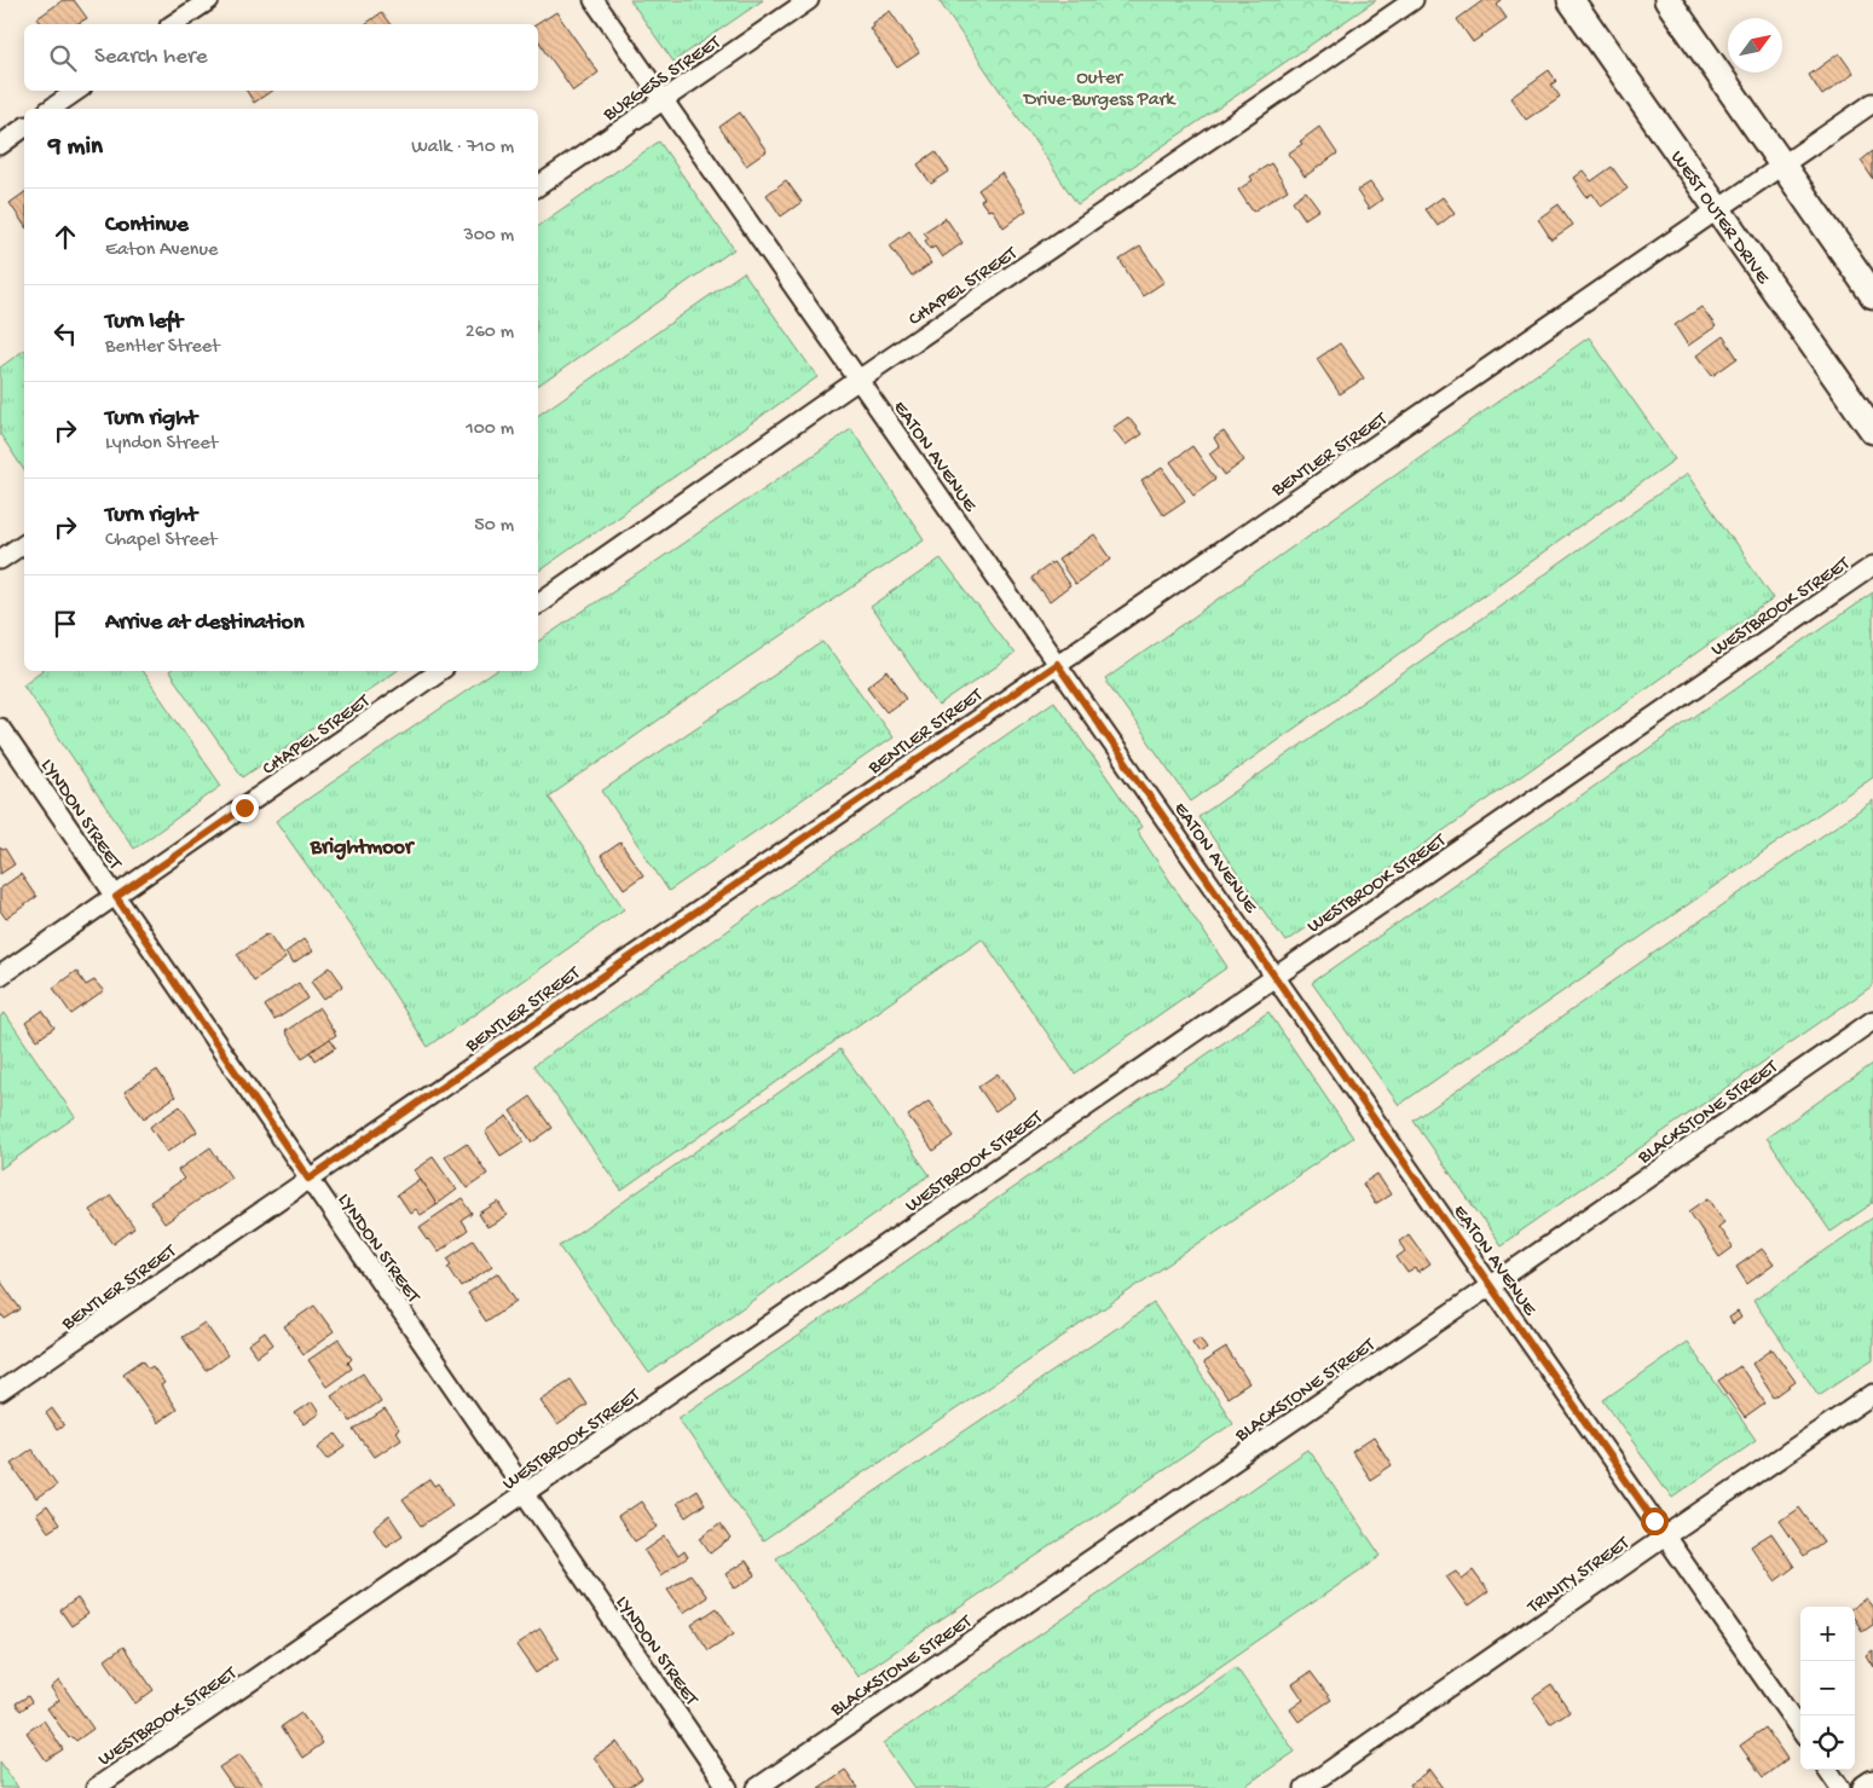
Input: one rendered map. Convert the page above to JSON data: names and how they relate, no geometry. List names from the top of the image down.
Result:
{
  "streets": {
    "main road": ["WEST OUTER DRIVE"],
    "street": [
      "BURGESS STREET",
      "CHAPEL STREET",
      "BENTLER STREET",
      "EATON AVENUE",
      "WESTBROOK STREET",
      "LYNDON STREET",
      "BLACKSTONE STREET",
      "TRINITY STREET"
    ]
  },
  "crossings": [
    ["BURGESS STREET", "EATON AVENUE"],
    ["WEST OUTER DRIVE", "BENTLER STREET"],
    ["CHAPEL STREET", "EATON AVENUE"],
    ["CHAPEL STREET", "LYNDON STREET"],
    ["BENTLER STREET", "EATON AVENUE"],
    ["BENTLER STREET", "LYNDON STREET"],
    ["EATON AVENUE", "WESTBROOK STREET"],
    ["EATON AVENUE", "BLACKSTONE STREET"],
    ["EATON AVENUE", "TRINITY STREET"],
    ["WESTBROOK STREET", "LYNDON STREET"]
  ],
  "districts": ["Brightmoor"],
  "parks": ["Outer Drive-Burgess Park"],
  "north": "top right",
  "page": {
    "search": "Search here",
    "heading": ["9 min", "Walk · 710 m"],
    "list": [
      ["Continue", "Eaton Avenue", "300 m"],
      ["Turn left", "Bentler Street", "260 m"],
      ["Turn right", "Lyndon Street", "100 m"],
      ["Turn right", "Chapel Street", "50 m"],
      "Arrive at destination"
    ],
    "map_buttons": ["+", "−"]
  }
}
